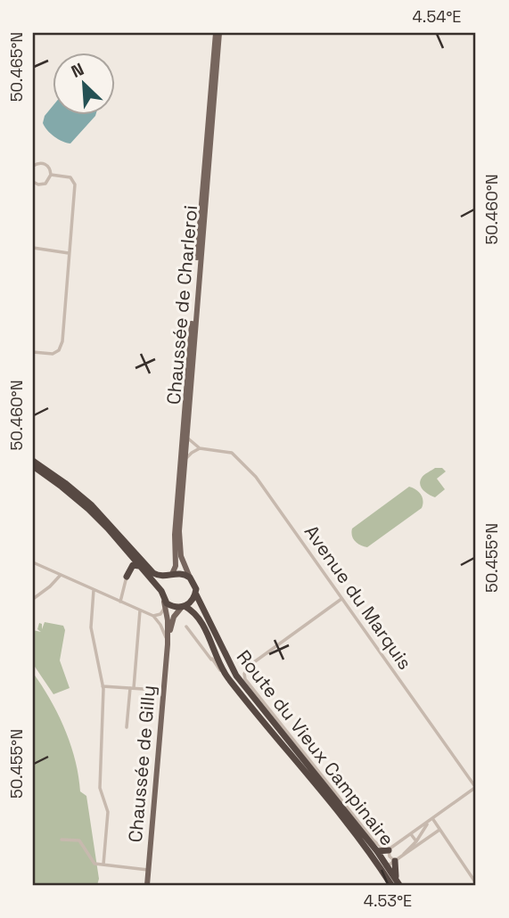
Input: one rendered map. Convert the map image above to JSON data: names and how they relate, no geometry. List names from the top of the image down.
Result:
{
  "streets": {
    "highway": ["Route du Vieux Campinaire"],
    "main road": ["Chaussée de Charleroi", "Chaussée de Gilly"],
    "street": ["Avenue du Marquis"]
  },
  "crossings": [
    ["Chaussée de Charleroi", "Route du Vieux Campinaire"],
    ["Chaussée de Charleroi", "Chaussée de Gilly"],
    ["Route du Vieux Campinaire", "Chaussée de Gilly"]
  ],
  "north": "top left",
  "coordinates": [
    "4.54°E",
    "50.465°N",
    "50.460°N",
    "50.455°N",
    "4.53°E"
  ]
}
